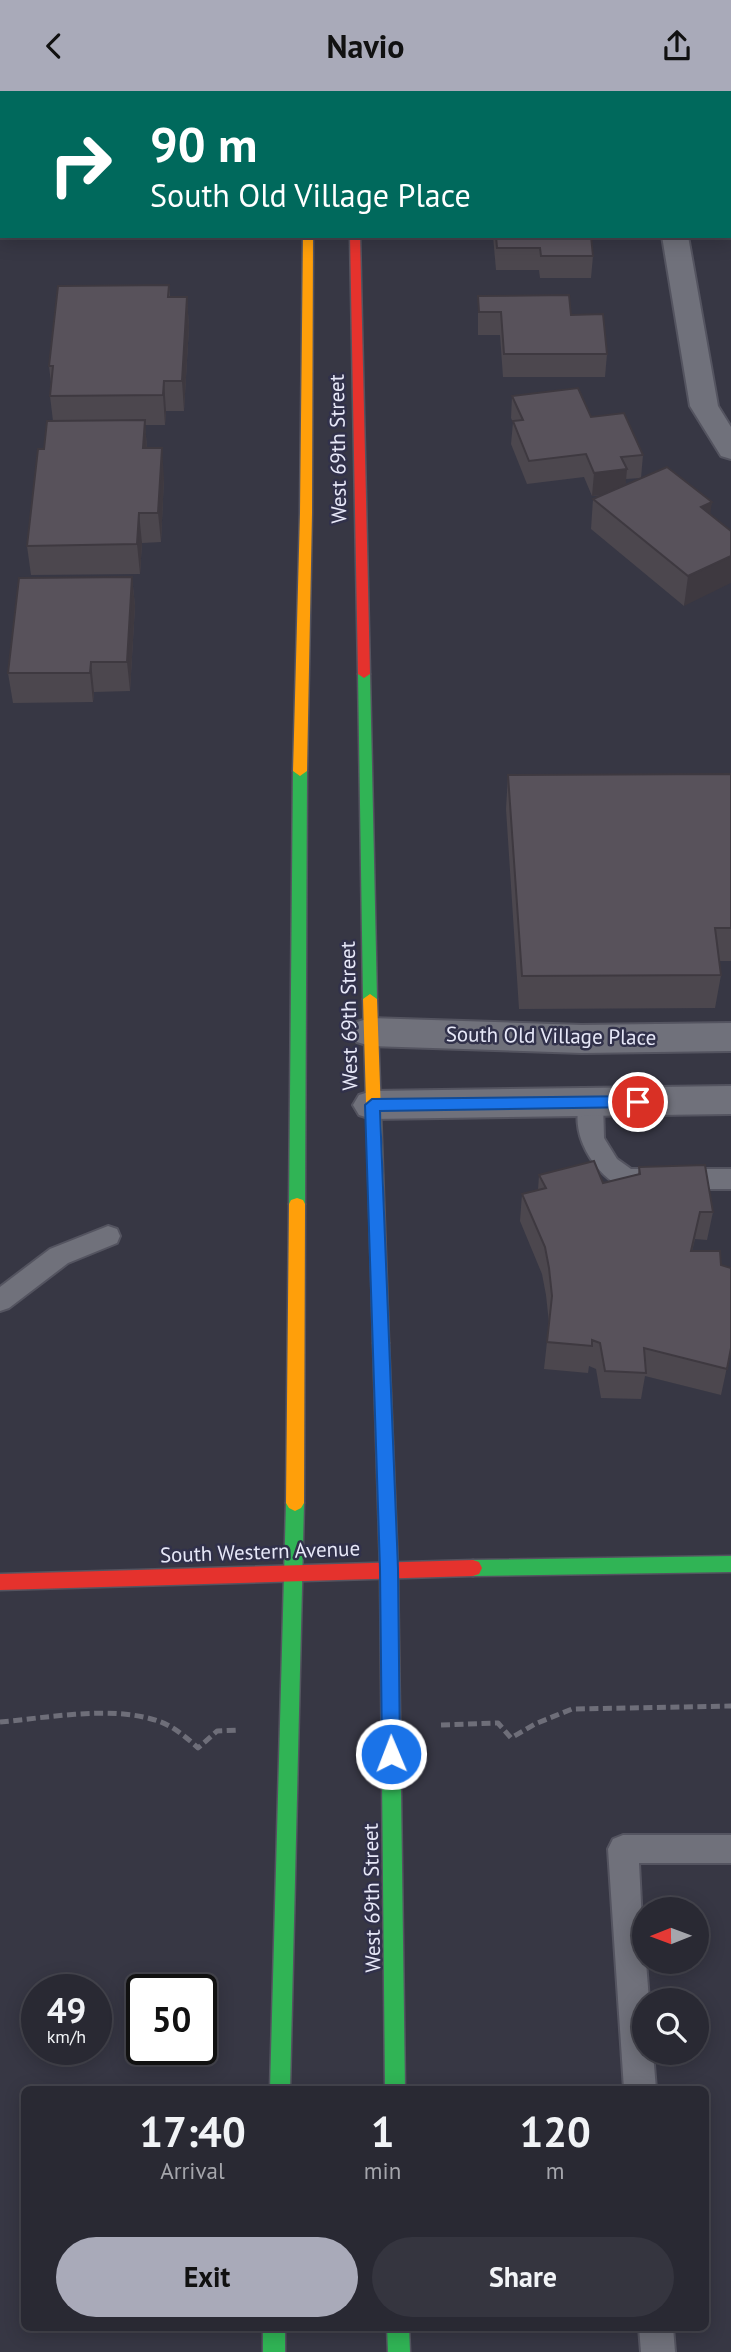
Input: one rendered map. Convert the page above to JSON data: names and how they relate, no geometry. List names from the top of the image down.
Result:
{
  "streets": {
    "main road": ["West 69th Street", "South Western Avenue"],
    "street": ["South Old Village Place"]
  },
  "crossings": [
    ["West 69th Street", "South Old Village Place"],
    ["West 69th Street", "South Western Avenue"]
  ],
  "north": "left",
  "page": {
    "header": "Navio",
    "turn": ["90 m", "South Old Village Place"],
    "speed": "49 km/h",
    "limit": "50",
    "eta": [
      "17:40",
      "Arrival",
      "1",
      "min",
      "120",
      "m"
    ],
    "buttons": ["Exit", "Share"]
  }
}
